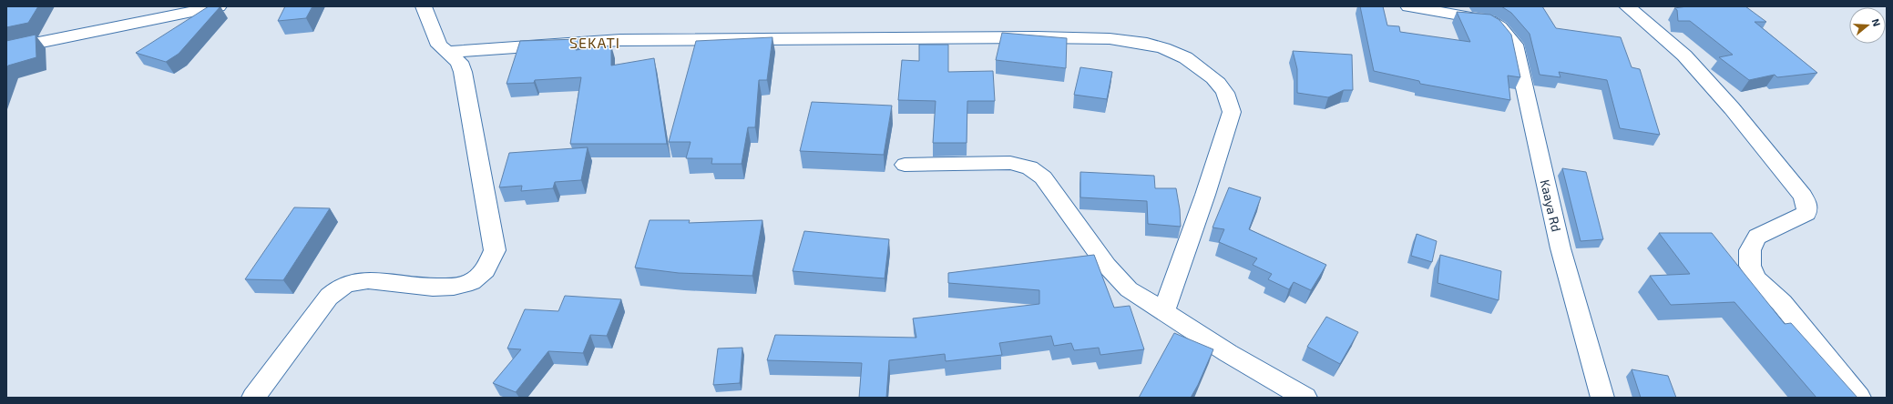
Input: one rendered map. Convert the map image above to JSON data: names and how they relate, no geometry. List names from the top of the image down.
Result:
{
  "streets": {
    "street": ["Kaaya Rd"]
  },
  "districts": ["SEKATI"],
  "north": "right"
}
